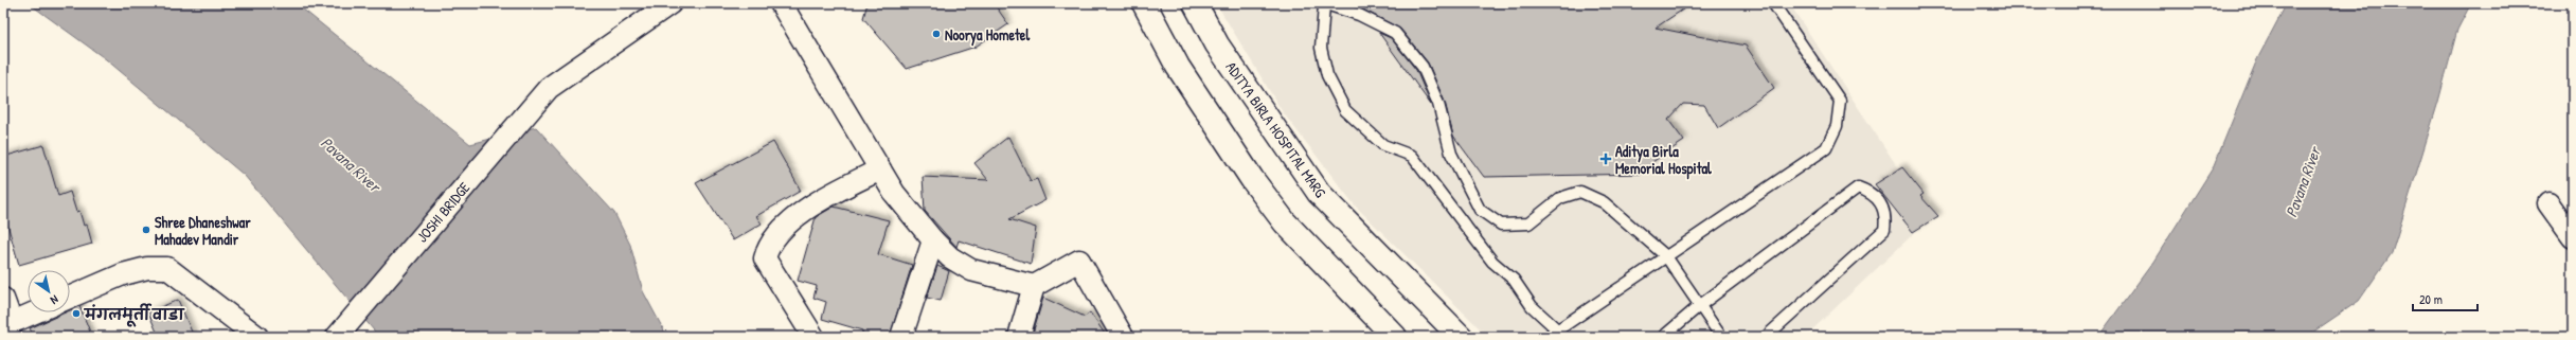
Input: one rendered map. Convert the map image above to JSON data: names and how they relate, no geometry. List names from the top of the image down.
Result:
{
  "streets": {
    "main road": ["ADITYA BIRLA HOSPITAL MARG"],
    "street": ["JOSHI BRIDGE"]
  },
  "water": ["Pavana River"],
  "places": {
    "other": ["Noorya Hometel", "Shree Dhaneshwar Mahadev Mandir", "मंगलमूर्ती वाडा"],
    "health": ["Aditya Birla Memorial Hospital"]
  },
  "scale_bar": "20 m",
  "north": "bottom right"
}
